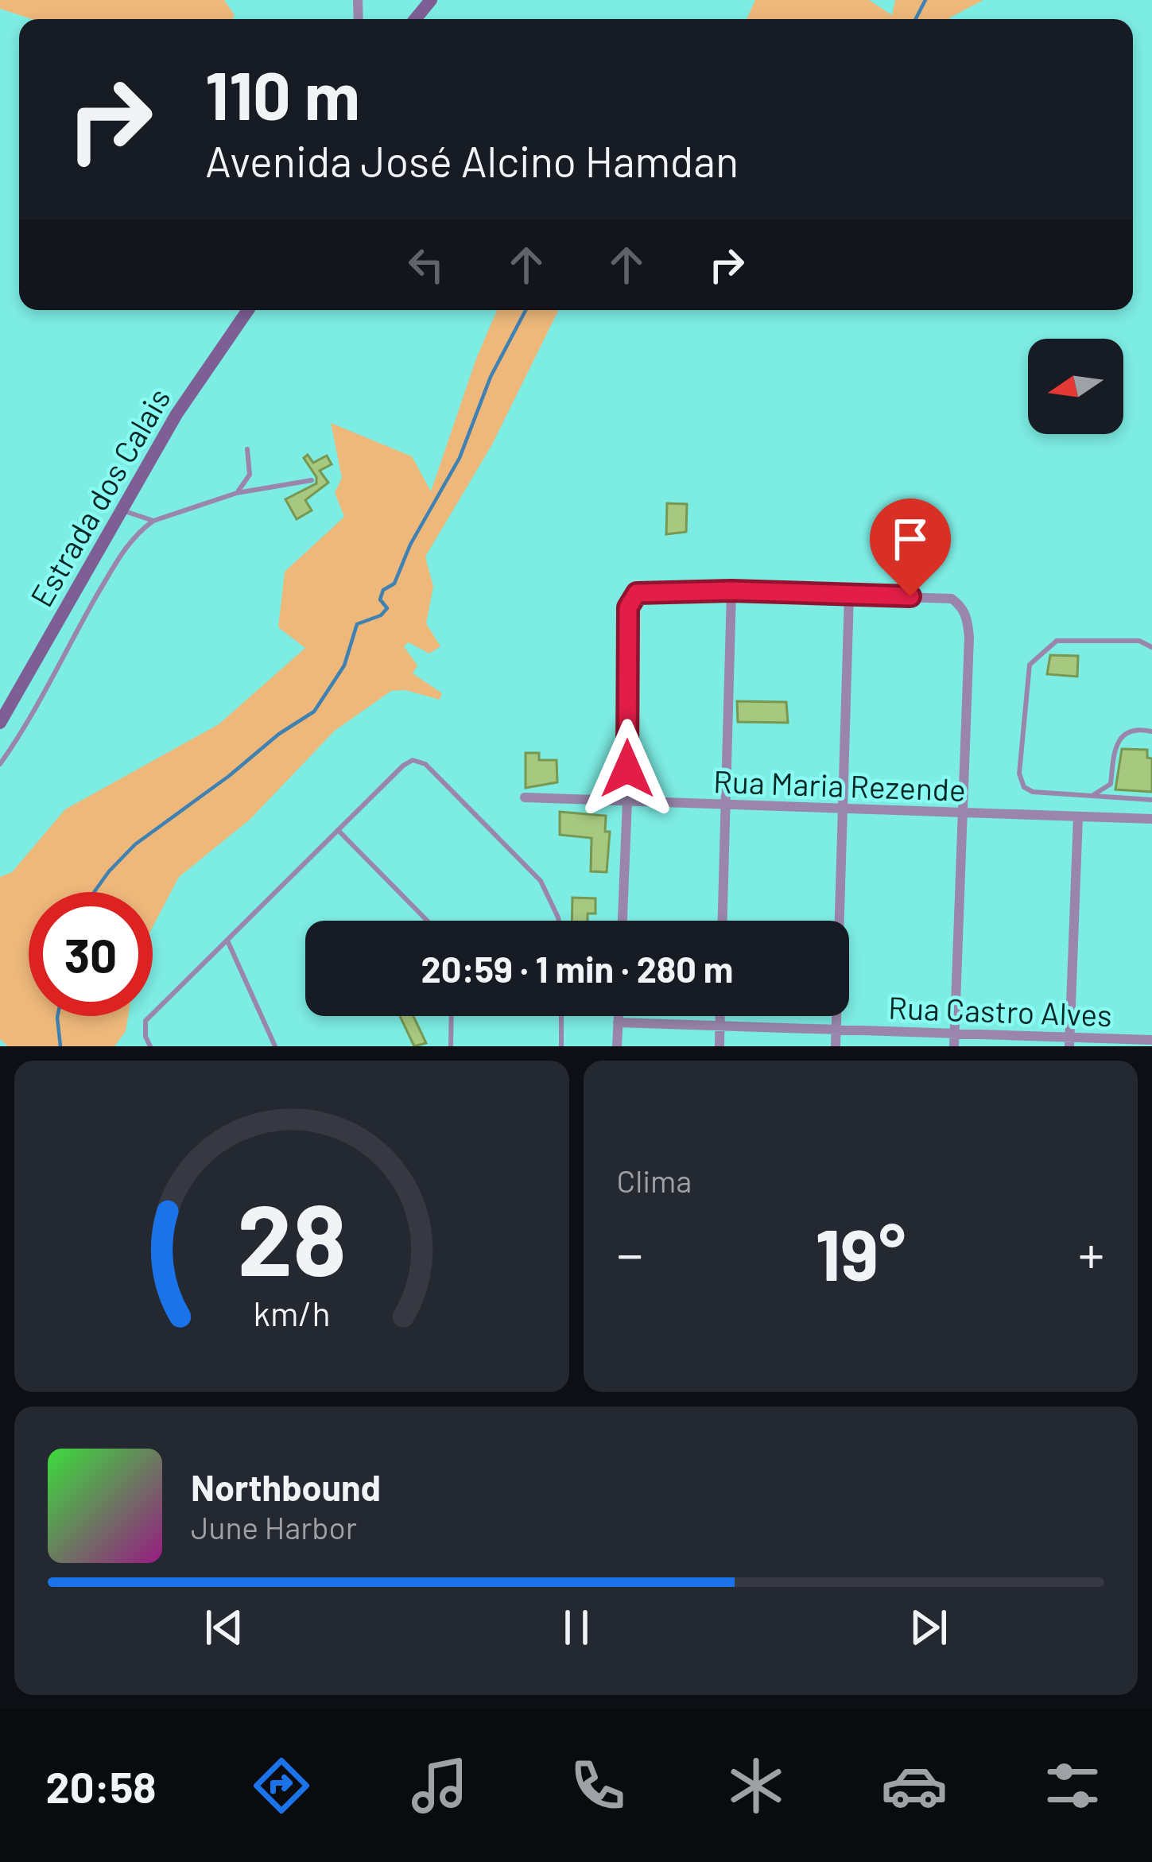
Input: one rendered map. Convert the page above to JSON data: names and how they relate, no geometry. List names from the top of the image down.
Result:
{
  "streets": {
    "street": ["Estrada dos Calais", "Rua Maria Rezende", "Rua Castro Alves"]
  },
  "north": "left",
  "page": {
    "turn": ["110 m", "Avenida José Alcino Hamdan"],
    "limit": "30",
    "trip": "20:59 · 1 min · 280 m",
    "tile": "Clima",
    "heat": ["−", "19°", "+"],
    "song": ["Northbound", "June Harbor"],
    "tabs": "20:58",
    "gauge": ["28", "km/h"]
  }
}
